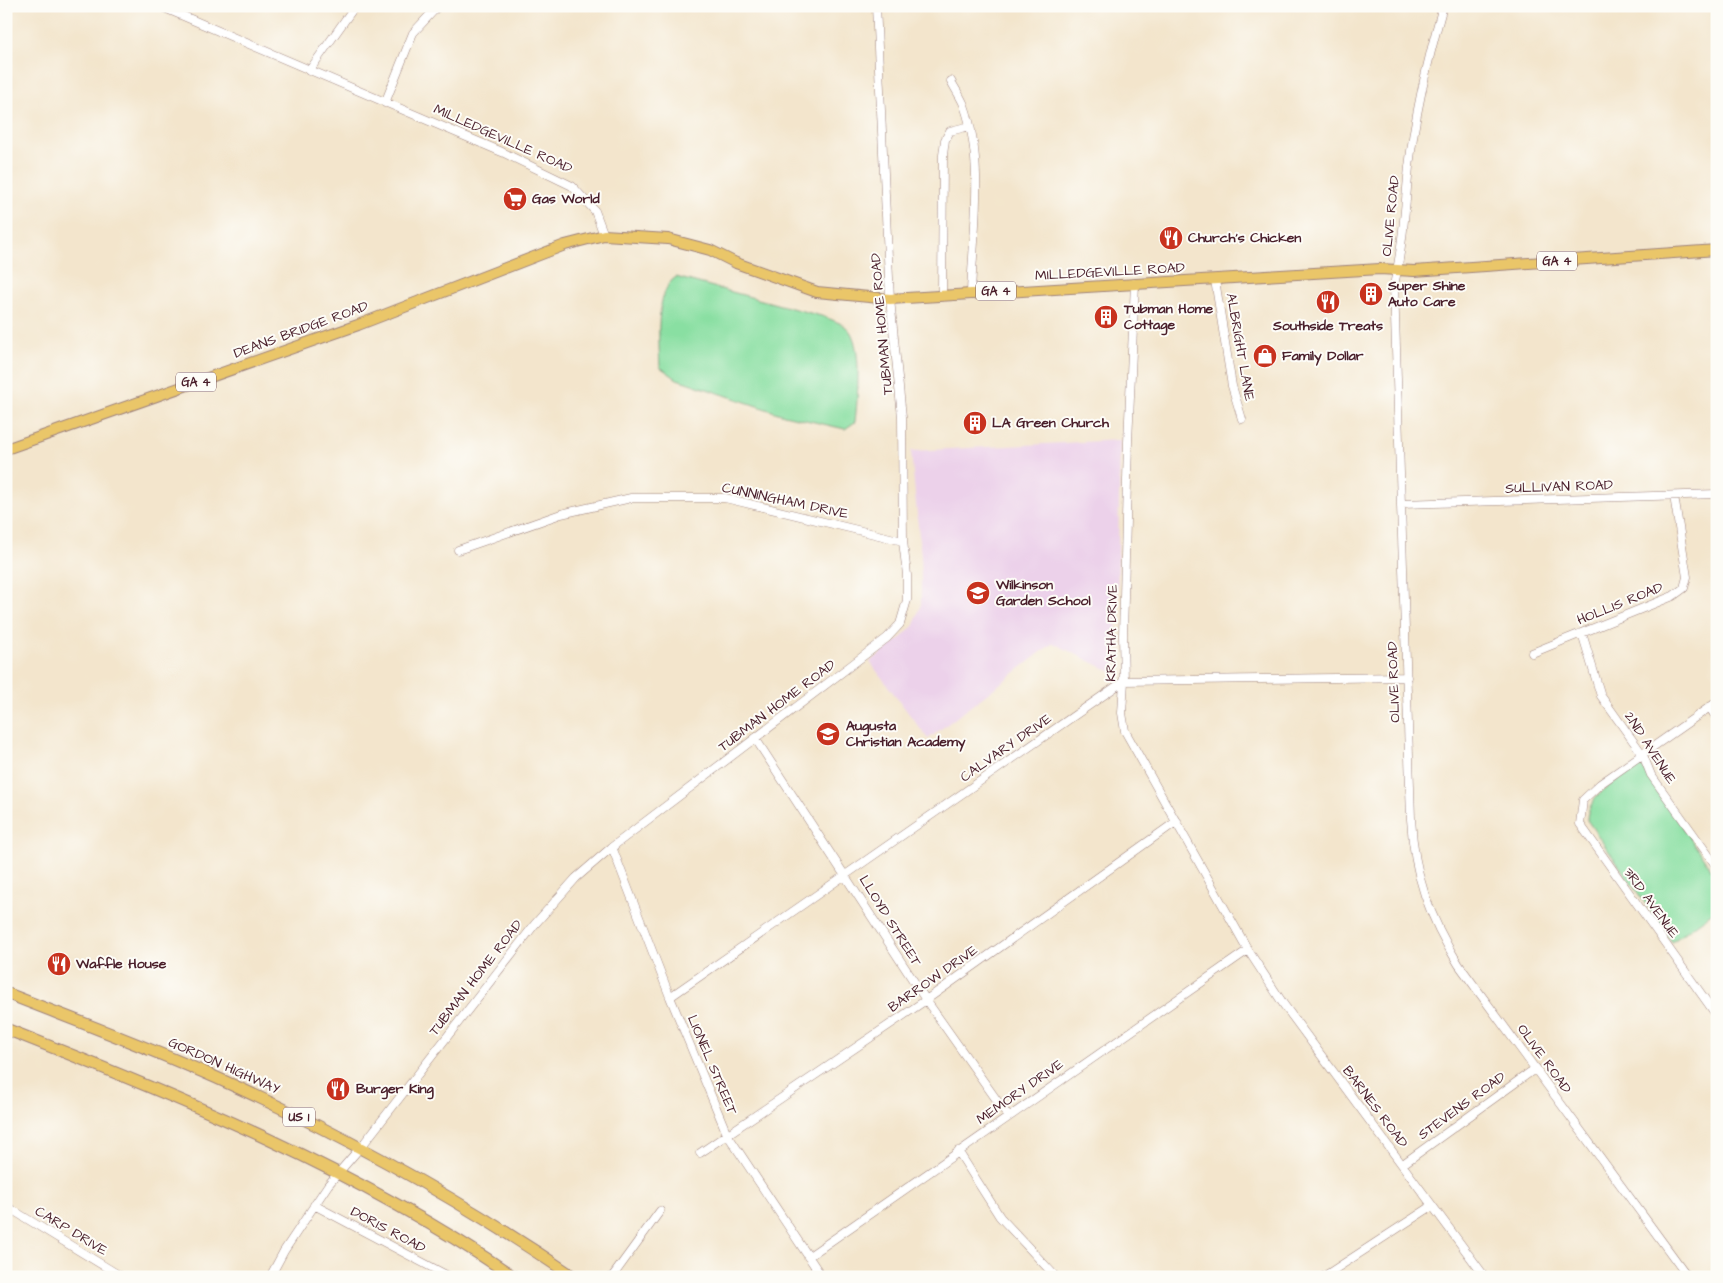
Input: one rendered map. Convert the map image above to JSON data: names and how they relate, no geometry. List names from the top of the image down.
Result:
{
  "streets": {
    "highway": ["GORDON HIGHWAY", "US 1"],
    "main road": ["MILLEDGEVILLE ROAD", "GA 4", "DEANS BRIDGE ROAD"],
    "street": [
      "OLIVE ROAD",
      "TUBMAN HOME ROAD",
      "ALBRIGHT LANE",
      "SULLIVAN ROAD",
      "CUNNINGHAM DRIVE",
      "HOLLIS ROAD",
      "KRATHA DRIVE",
      "CALVARY DRIVE",
      "2ND AVENUE",
      "3RD AVENUE",
      "LLOYD STREET",
      "BARROW DRIVE",
      "LIONEL STREET",
      "MEMORY DRIVE",
      "STEVENS ROAD",
      "BARNES ROAD",
      "DORIS ROAD",
      "CARP DRIVE"
    ]
  },
  "crossings": [
    ["MILLEDGEVILLE ROAD", "OLIVE ROAD"],
    ["MILLEDGEVILLE ROAD", "TUBMAN HOME ROAD"],
    ["MILLEDGEVILLE ROAD", "DEANS BRIDGE ROAD"],
    ["MILLEDGEVILLE ROAD", "ALBRIGHT LANE"],
    ["MILLEDGEVILLE ROAD", "KRATHA DRIVE"],
    ["OLIVE ROAD", "SULLIVAN ROAD"],
    ["OLIVE ROAD", "STEVENS ROAD"],
    ["TUBMAN HOME ROAD", "CUNNINGHAM DRIVE"],
    ["TUBMAN HOME ROAD", "LLOYD STREET"],
    ["TUBMAN HOME ROAD", "LIONEL STREET"],
    ["TUBMAN HOME ROAD", "GORDON HIGHWAY"],
    ["TUBMAN HOME ROAD", "US 1"],
    ["TUBMAN HOME ROAD", "DORIS ROAD"],
    ["SULLIVAN ROAD", "HOLLIS ROAD"],
    ["HOLLIS ROAD", "2ND AVENUE"],
    ["KRATHA DRIVE", "CALVARY DRIVE"],
    ["KRATHA DRIVE", "BARROW DRIVE"],
    ["KRATHA DRIVE", "MEMORY DRIVE"],
    ["KRATHA DRIVE", "BARNES ROAD"],
    ["CALVARY DRIVE", "LLOYD STREET"],
    ["CALVARY DRIVE", "LIONEL STREET"],
    ["2ND AVENUE", "3RD AVENUE"],
    ["LLOYD STREET", "BARROW DRIVE"],
    ["LLOYD STREET", "MEMORY DRIVE"],
    ["BARROW DRIVE", "LIONEL STREET"],
    ["LIONEL STREET", "MEMORY DRIVE"],
    ["MEMORY DRIVE", "BARNES ROAD"],
    ["STEVENS ROAD", "BARNES ROAD"]
  ],
  "places": {
    "supermarket": ["Gas World"],
    "restaurant": [
      "Church's Chicken",
      "Southside Treats",
      "Waffle House",
      "Burger King"
    ],
    "building": ["Super Shine Auto Care", "Tubman Home Cottage", "LA Green Church"],
    "shop": ["Family Dollar"],
    "school or university": ["Wilkinson Garden School", "Augusta Christian Academy"]
  }
}
